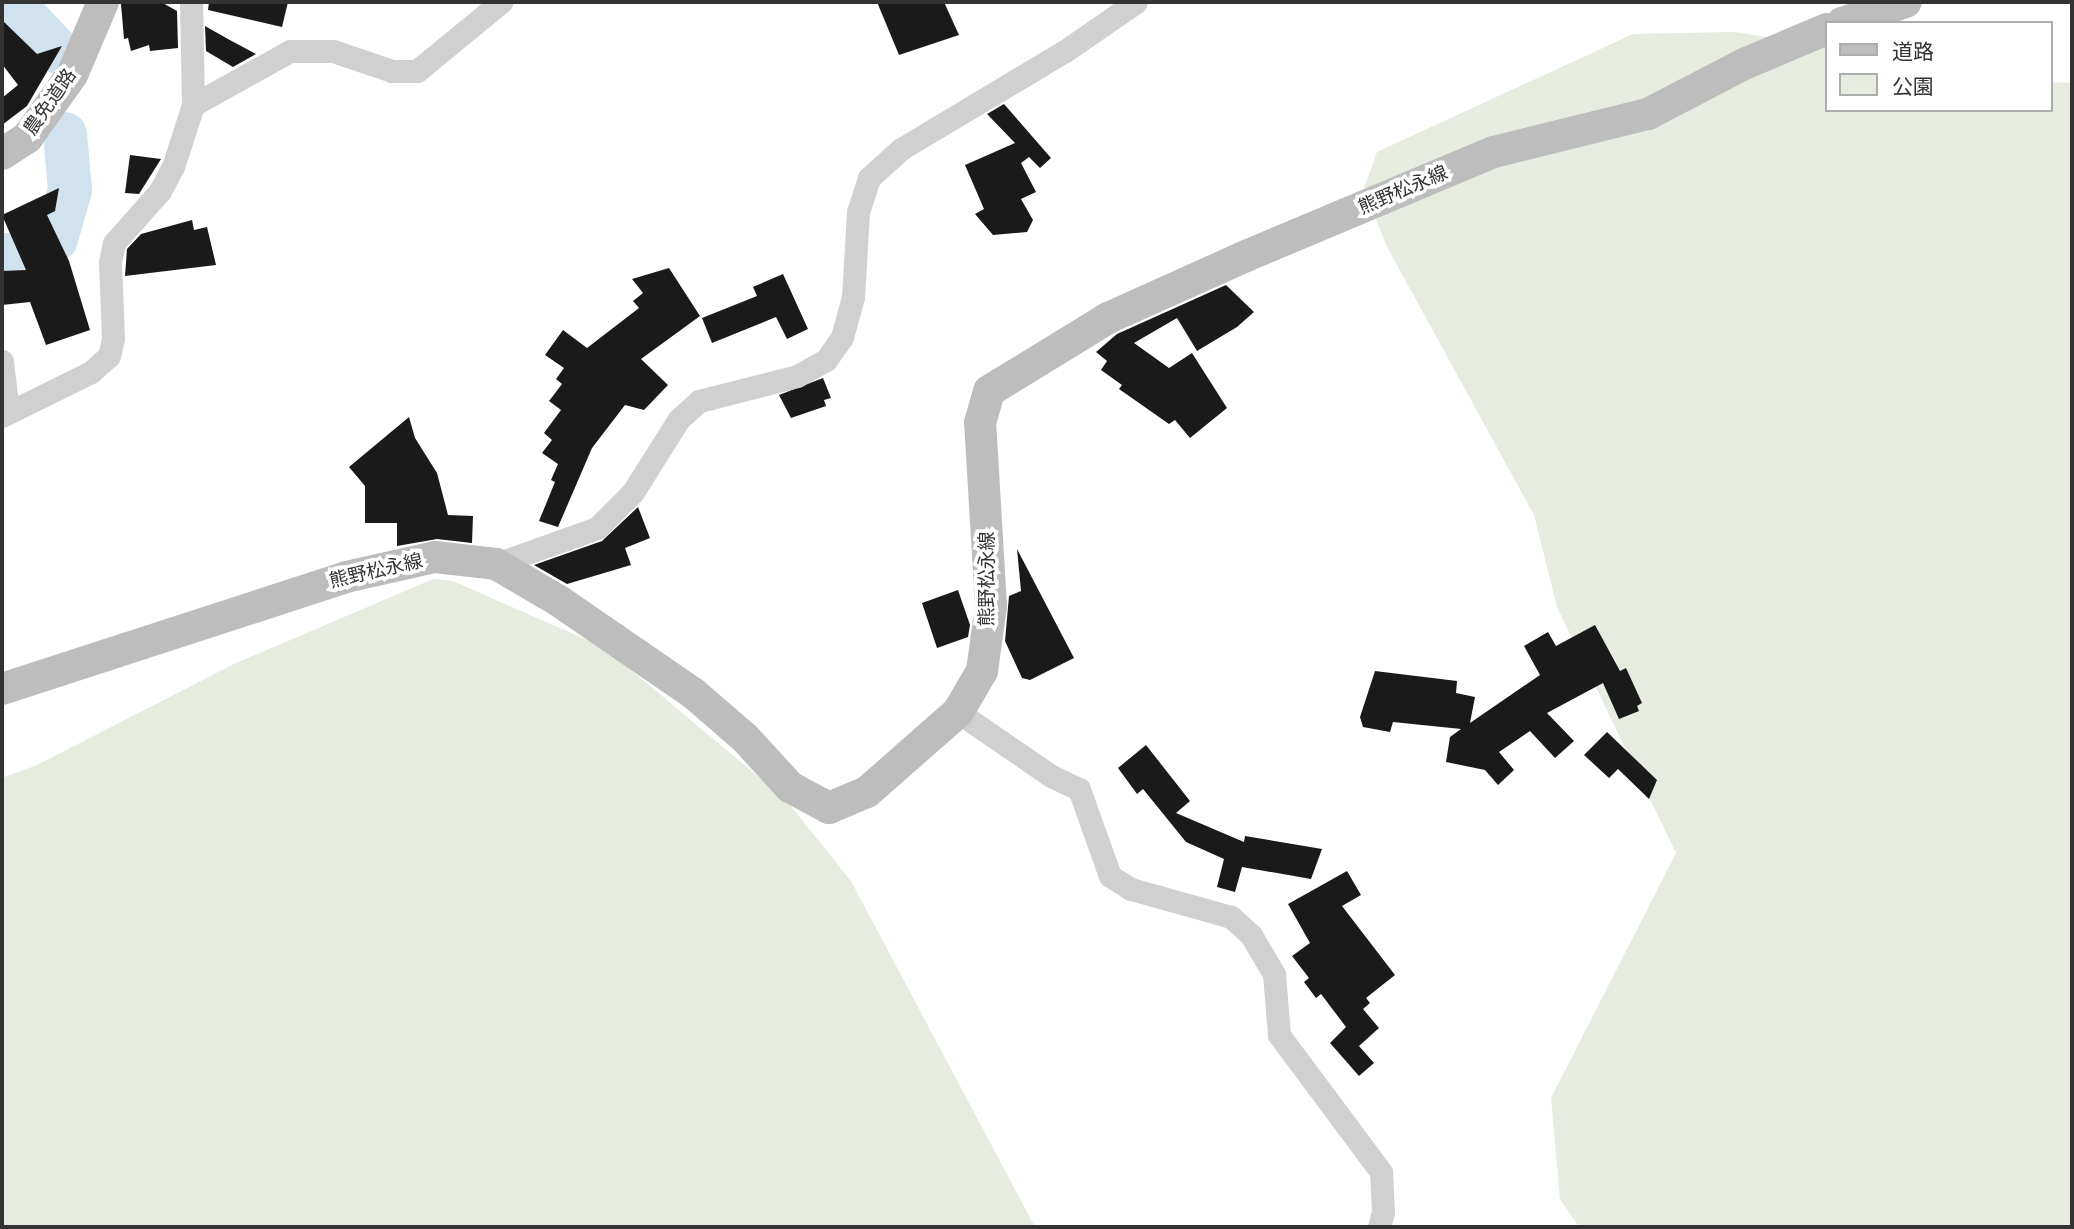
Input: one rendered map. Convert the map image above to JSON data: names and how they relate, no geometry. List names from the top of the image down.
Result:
{
  "streets": {
    "main road": ["農免道路", "熊野松永線"]
  },
  "legend": ["道路", "公園"]
}
